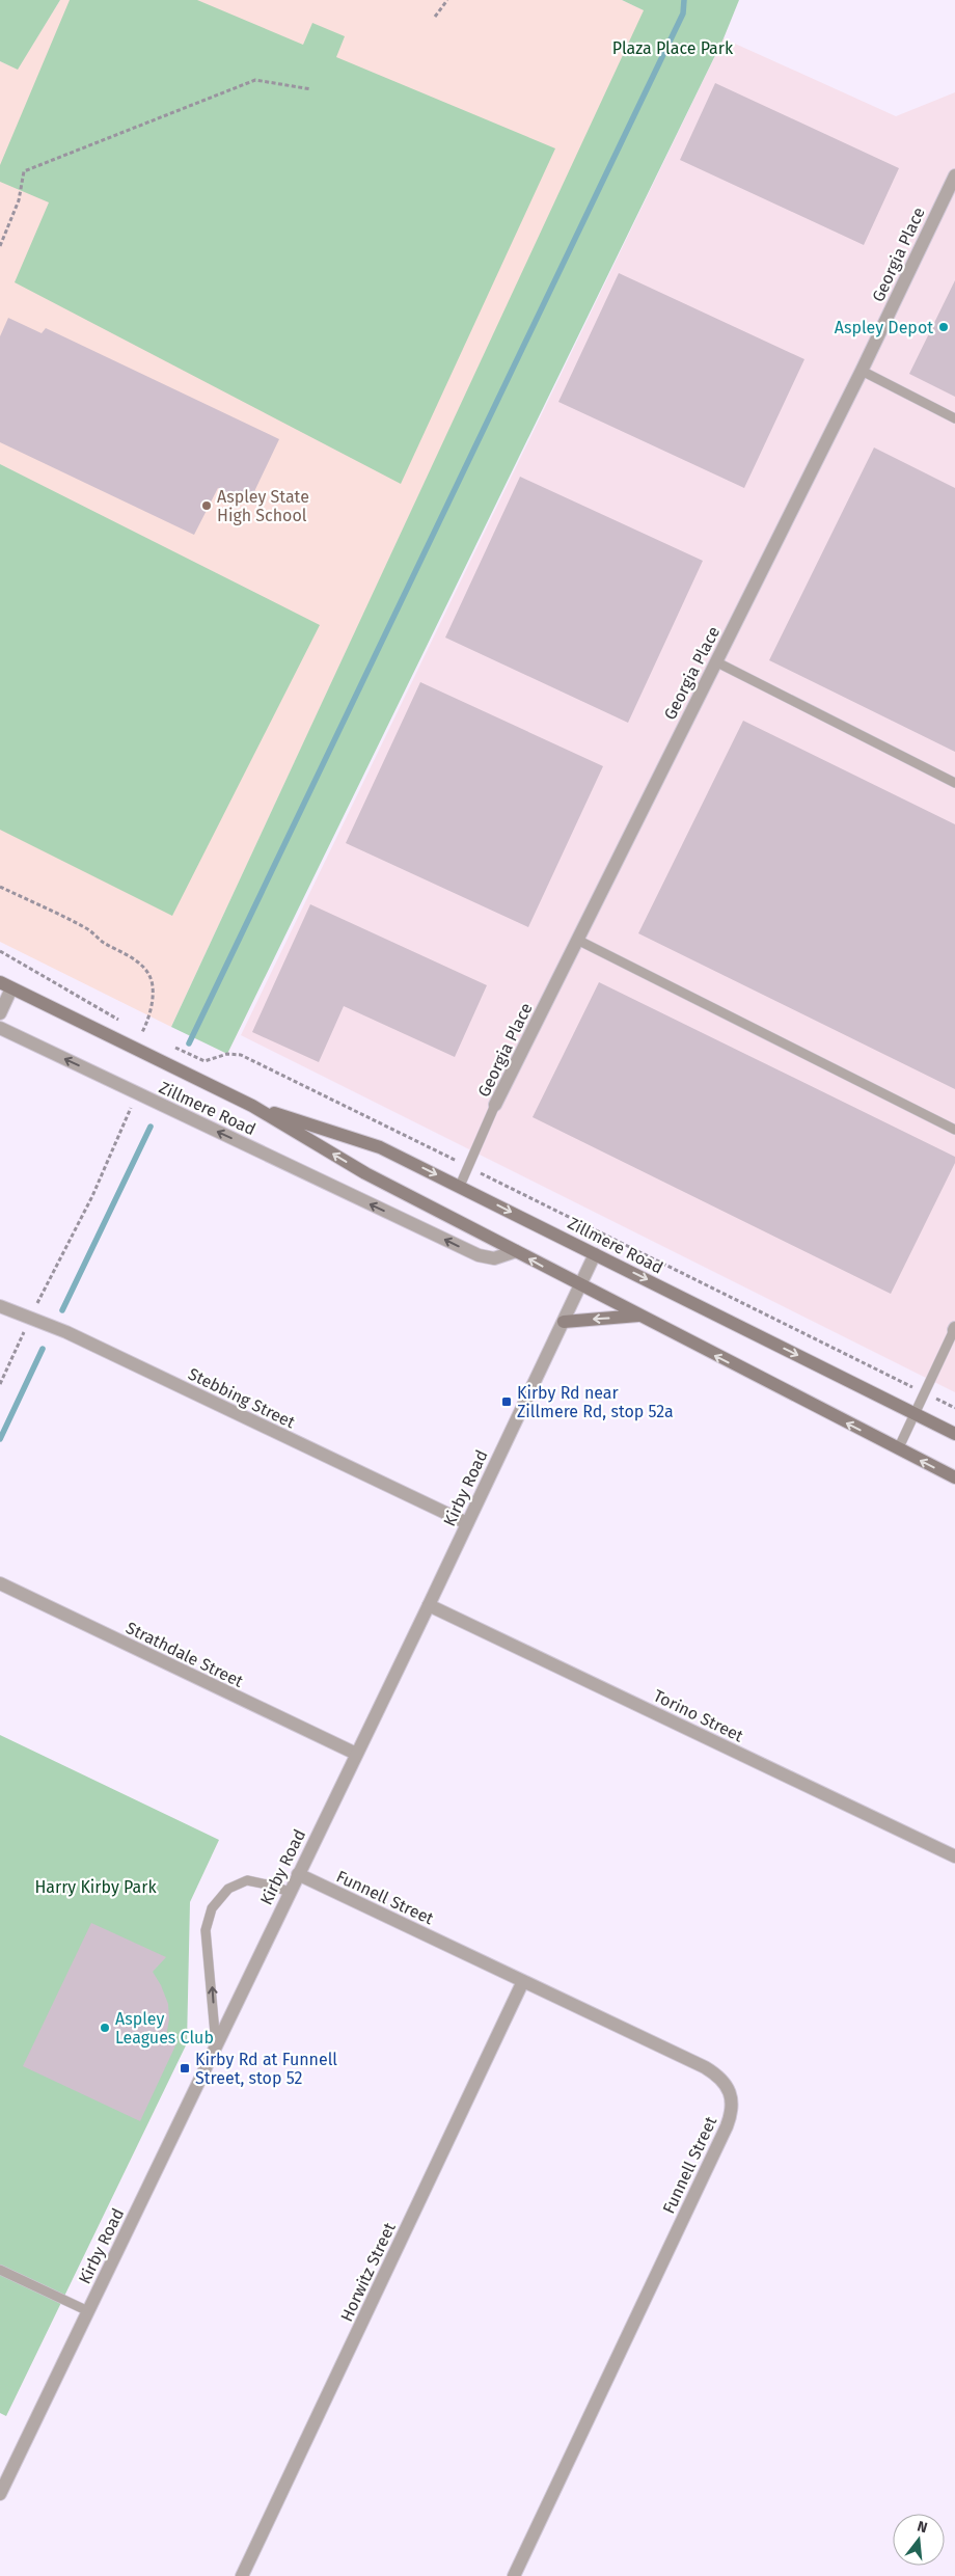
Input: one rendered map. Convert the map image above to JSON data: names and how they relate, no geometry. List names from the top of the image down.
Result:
{
  "streets": {
    "main road": ["Zillmere Road"],
    "street": [
      "Georgia Place",
      "Stebbing Street",
      "Kirby Road",
      "Strathdale Street",
      "Torino Street",
      "Funnell Street",
      "Horwitz Street"
    ]
  },
  "crossings": [
    ["Georgia Place", "Zillmere Road"],
    ["Zillmere Road", "Kirby Road"],
    ["Stebbing Street", "Kirby Road"],
    ["Kirby Road", "Strathdale Street"],
    ["Kirby Road", "Torino Street"],
    ["Kirby Road", "Funnell Street"],
    ["Funnell Street", "Horwitz Street"]
  ],
  "parks": ["Plaza Place Park", "Harry Kirby Park"],
  "places": {
    "other": ["Aspley Depot", "Aspley State High School", "Aspley Leagues Club"],
    "transit": ["Kirby Rd near Zillmere Rd, stop 52a", "Kirby Rd at Funnell Street, stop 52"]
  },
  "north": "top"
}
